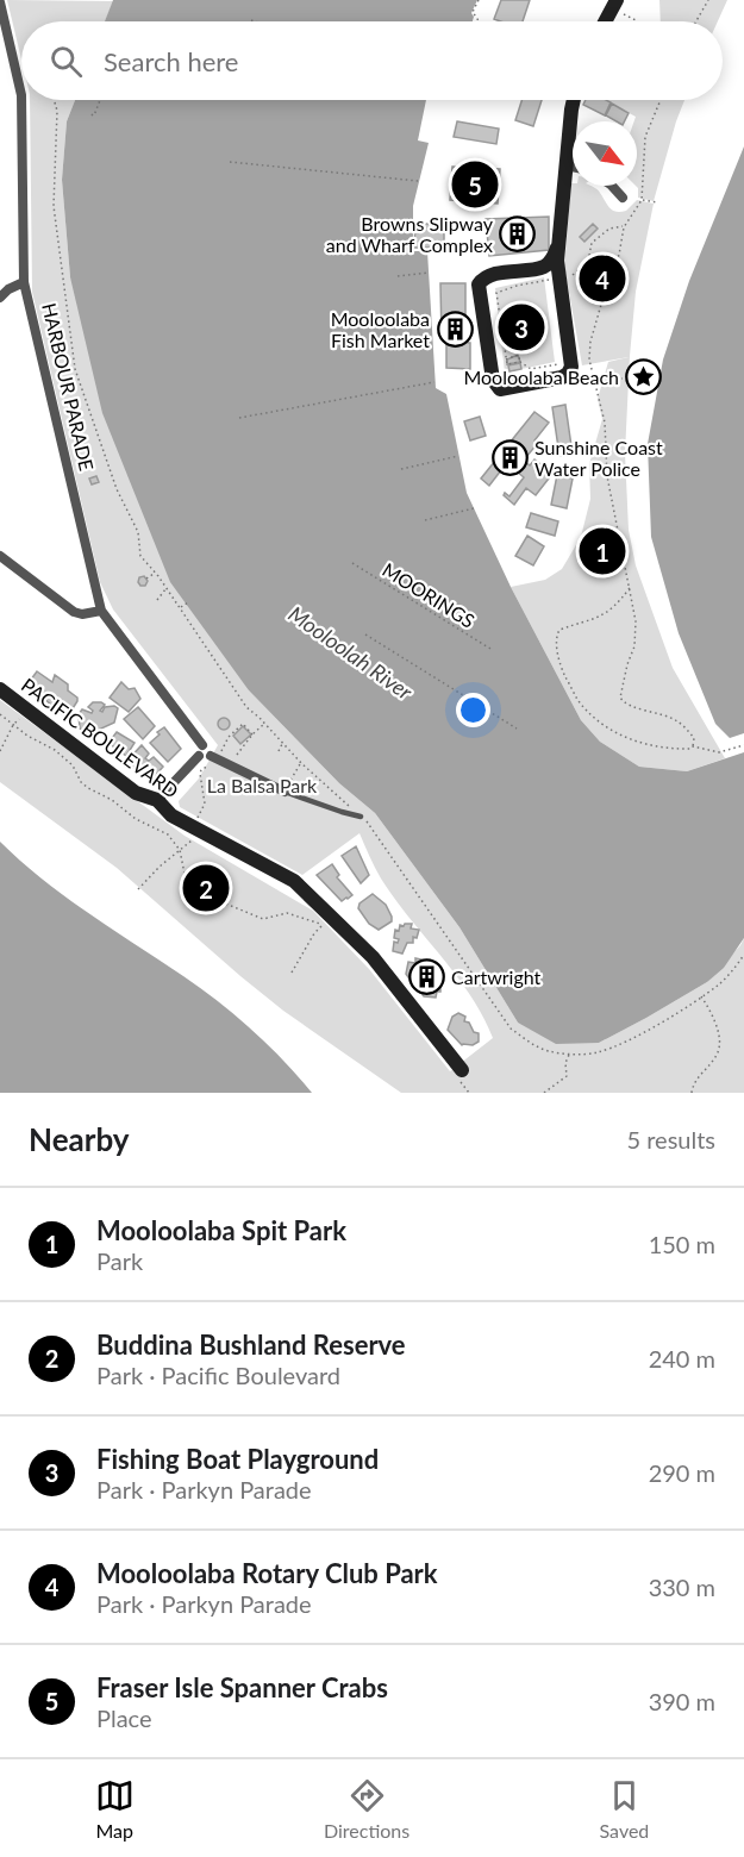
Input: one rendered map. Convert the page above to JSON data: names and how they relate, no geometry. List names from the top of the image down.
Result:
{
  "streets": {
    "street": ["HARBOUR PARADE", "PACIFIC BOULEVARD"],
    "path": ["MOORINGS"]
  },
  "water": ["Mooloolah River"],
  "parks": ["La Balsa Park"],
  "places": {
    "building": [
      "Browns Slipway and Wharf Complex",
      "Mooloolaba Fish Market",
      "Sunshine Coast Water Police",
      "Cartwright"
    ],
    "place": ["Mooloolaba Beach"]
  },
  "north": "bottom right",
  "page": {
    "search": "Search here",
    "pins": [
      "5",
      "4",
      "3",
      "1",
      "2"
    ],
    "heading": ["Nearby", "5 results"],
    "list": [
      {
        "mark": "1",
        "name": "Mooloolaba Spit Park",
        "note": "Park",
        "value": "150 m"
      },
      {
        "mark": "2",
        "name": "Buddina Bushland Reserve",
        "note": "Park · Pacific Boulevard",
        "value": "240 m"
      },
      {
        "mark": "3",
        "name": "Fishing Boat Playground",
        "note": "Park · Parkyn Parade",
        "value": "290 m"
      },
      {
        "mark": "4",
        "name": "Mooloolaba Rotary Club Park",
        "note": "Park · Parkyn Parade",
        "value": "330 m"
      },
      {
        "mark": "5",
        "name": "Fraser Isle Spanner Crabs",
        "note": "Place",
        "value": "390 m"
      }
    ],
    "nav": ["Map", "Directions", "Saved"]
  }
}
